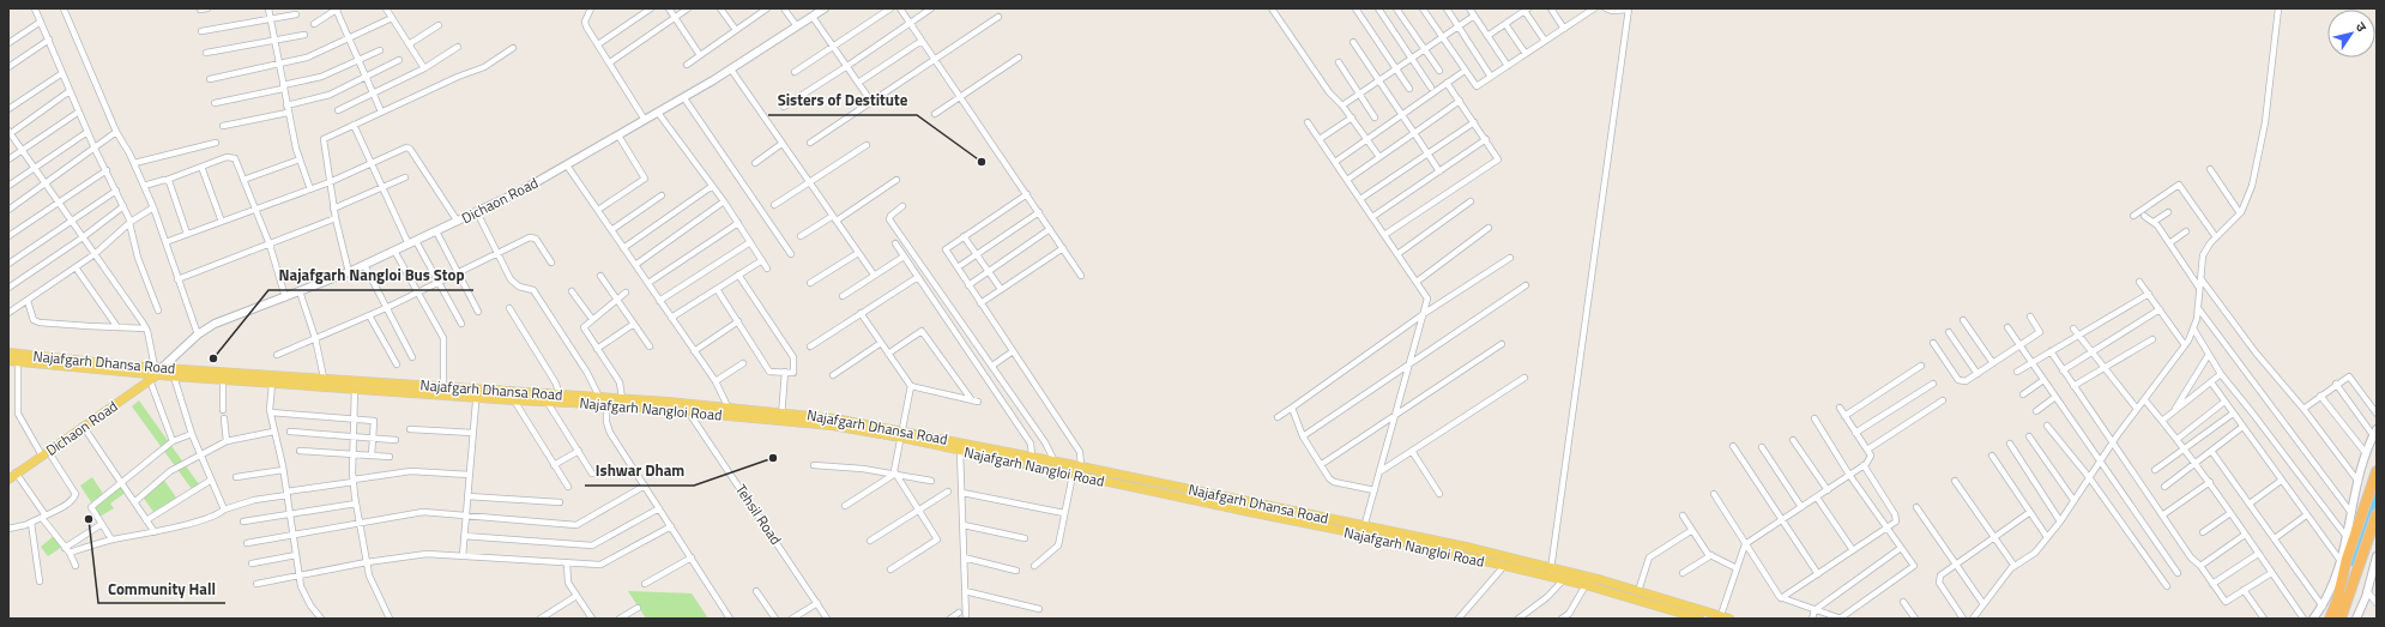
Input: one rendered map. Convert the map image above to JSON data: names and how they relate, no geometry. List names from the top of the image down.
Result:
{
  "streets": {
    "main road": ["Dichaon Road", "Najafgarh Dhansa Road", "Najafgarh Nangloi Road"],
    "street": ["Tehsil Road"]
  },
  "crossings": [
    ["Dichaon Road", "Najafgarh Dhansa Road"],
    ["Dichaon Road", "Najafgarh Nangloi Road"],
    ["Najafgarh Dhansa Road", "Najafgarh Nangloi Road"],
    ["Najafgarh Nangloi Road", "Tehsil Road"]
  ],
  "places": [
    "Sisters of Destitute",
    "Najafgarh Nangloi Bus Stop",
    "Ishwar Dham",
    "Community Hall"
  ],
  "north": "top right"
}
